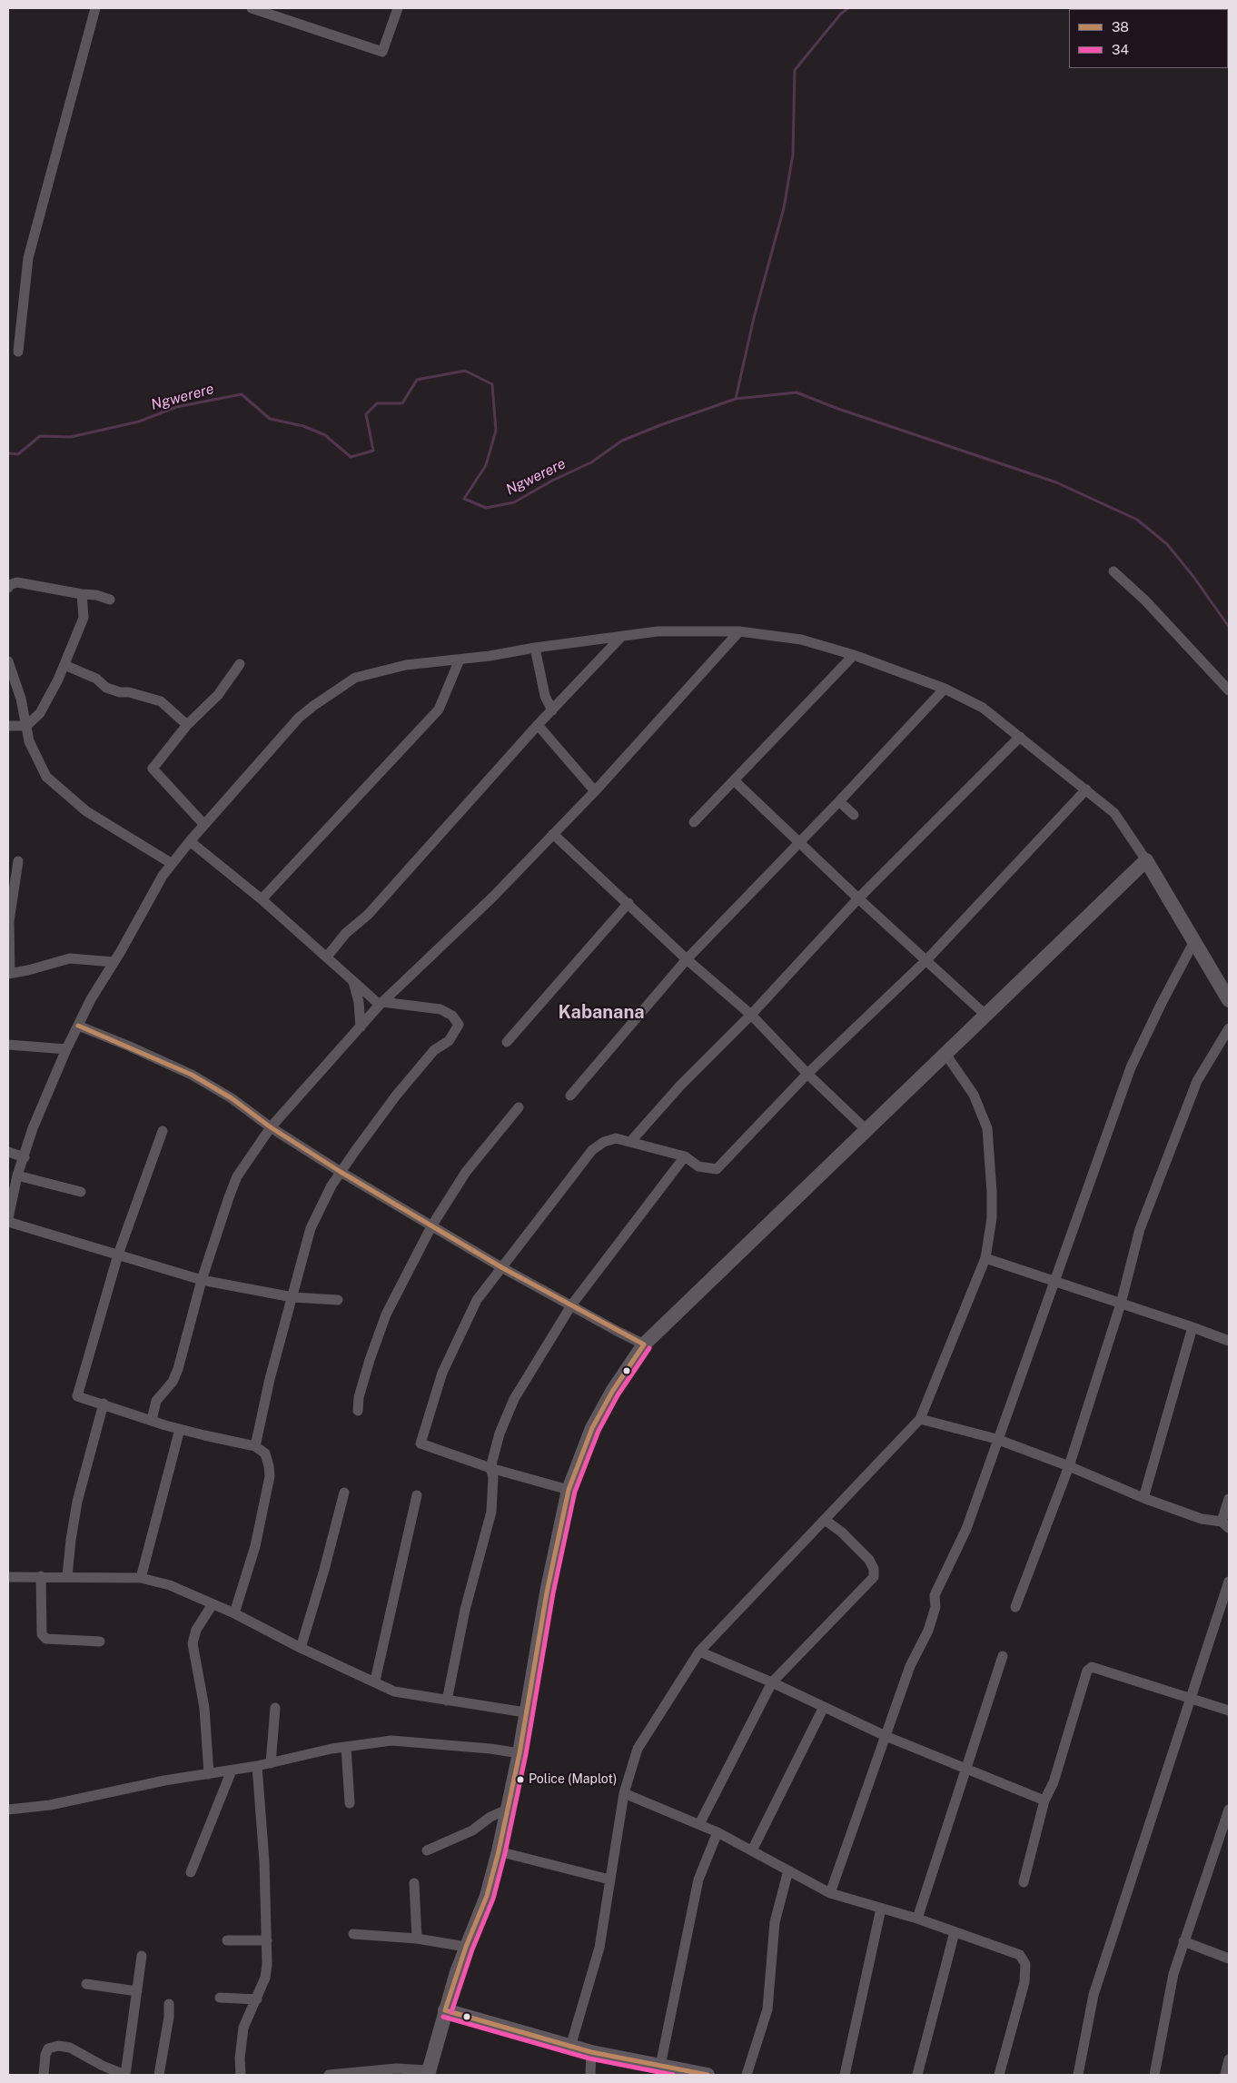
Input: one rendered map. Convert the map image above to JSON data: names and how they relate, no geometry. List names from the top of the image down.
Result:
{
  "districts": ["Kabanana"],
  "water": ["Ngwerere"],
  "places": ["Police (Maplot)"],
  "lines": ["transit line 38", "transit line 34"],
  "legend": ["38", "34"]
}
